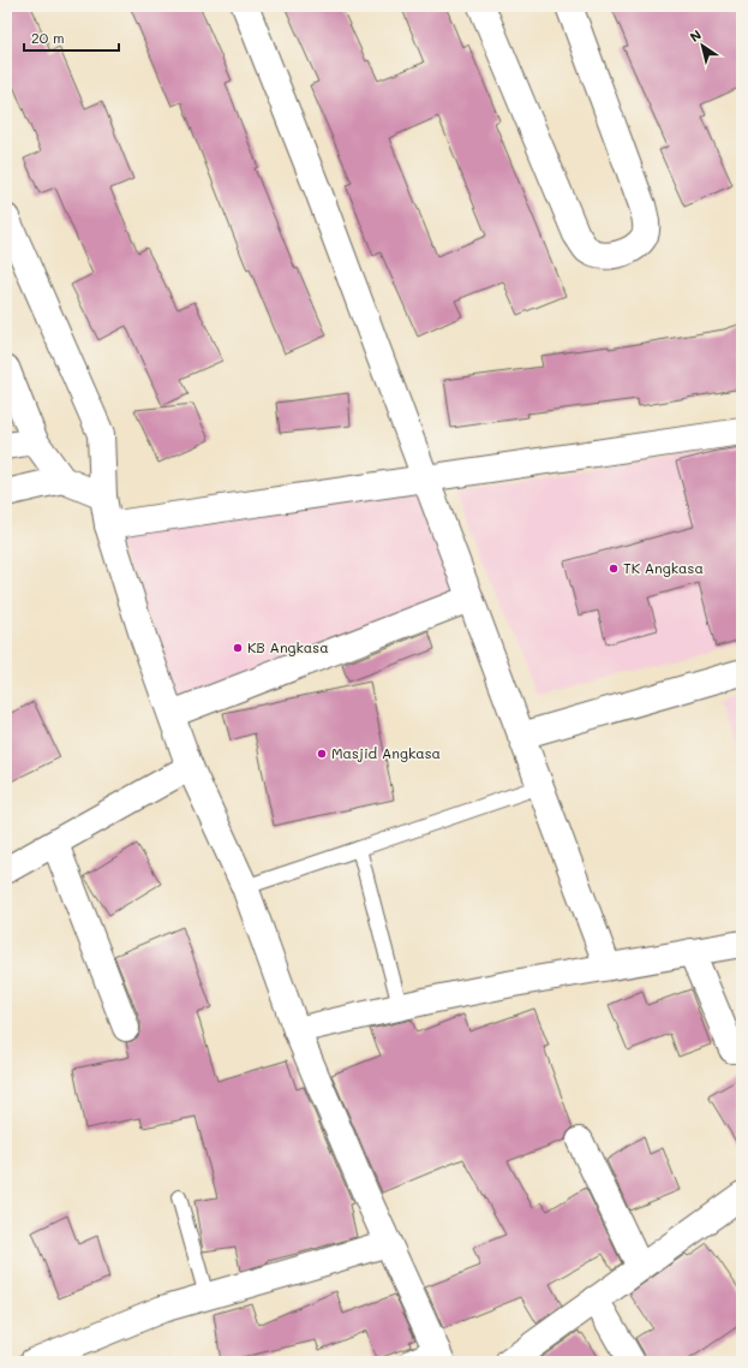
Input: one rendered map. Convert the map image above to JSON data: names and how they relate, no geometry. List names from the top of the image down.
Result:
{
  "places": ["TK Angkasa", "KB Angkasa", "Masjid Angkasa"],
  "scale_bar": "20 m",
  "north": "top left"
}
